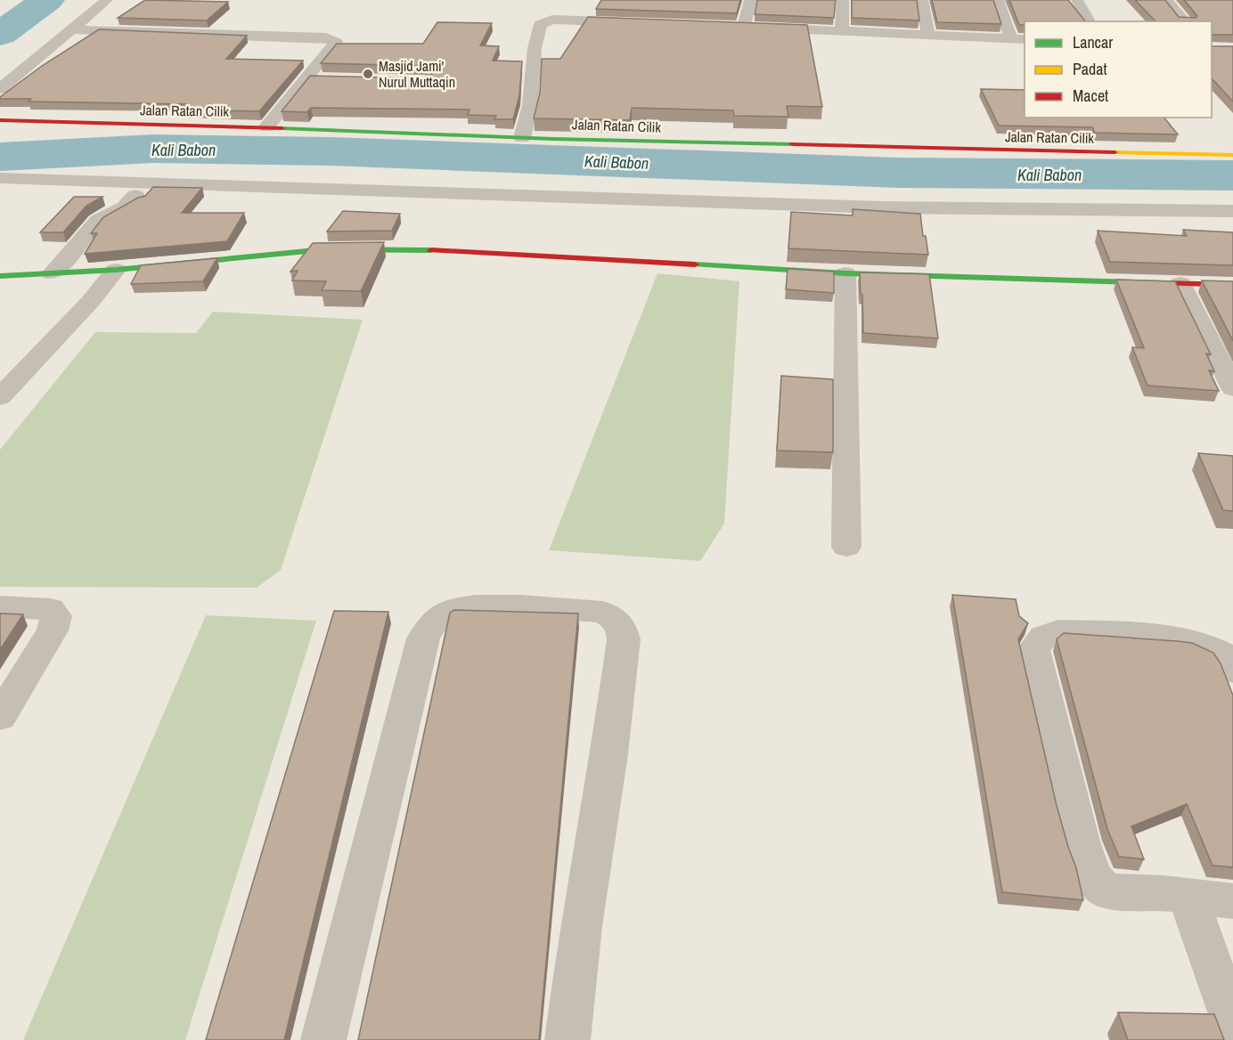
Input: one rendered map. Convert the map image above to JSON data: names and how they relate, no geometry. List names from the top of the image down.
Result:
{
  "streets": {
    "street": ["Jalan Ratan Cilik"]
  },
  "water": ["Kali Babon"],
  "places": ["Masjid Jami' Nurul Muttaqin"],
  "legend": ["Lancar", "Padat", "Macet"]
}
